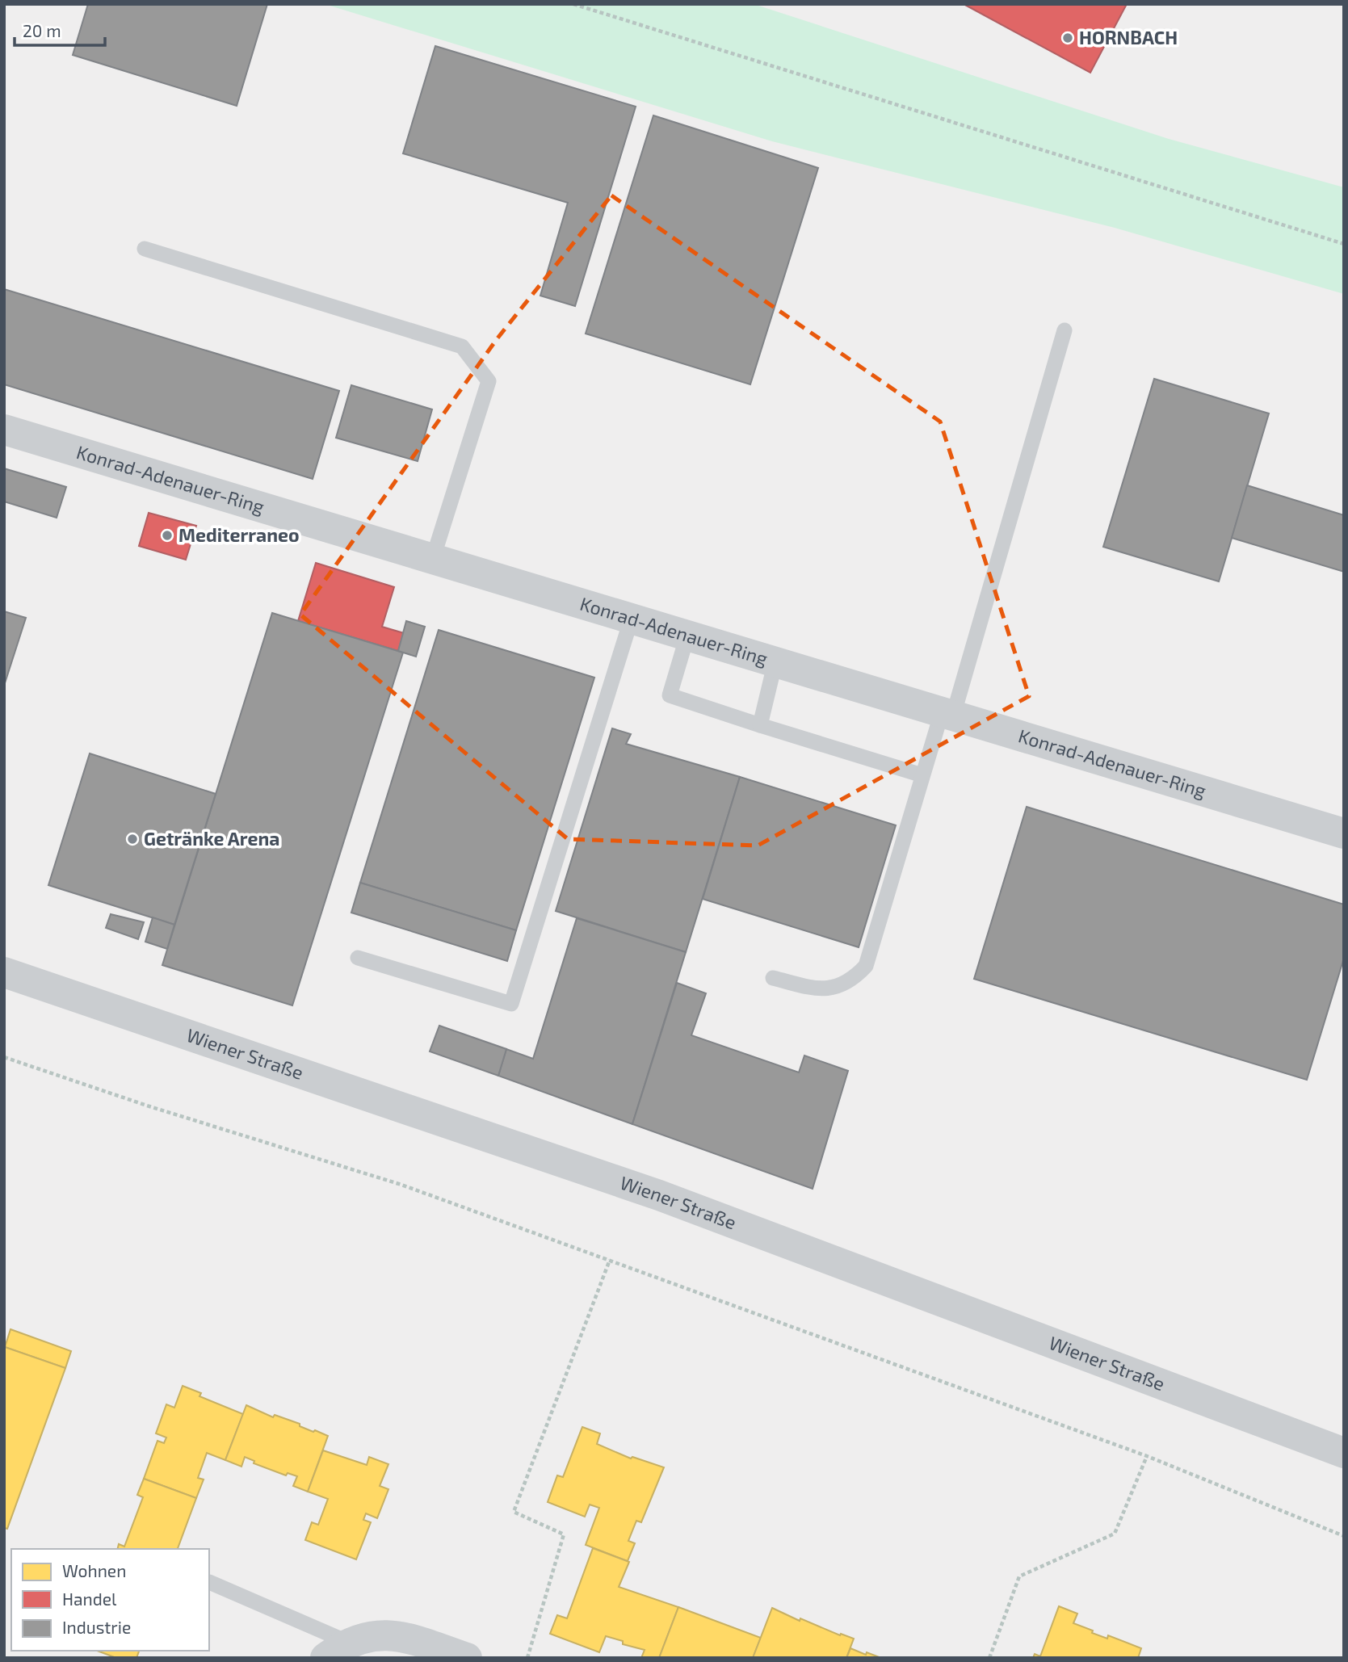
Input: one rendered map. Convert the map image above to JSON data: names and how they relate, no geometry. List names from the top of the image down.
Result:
{
  "streets": {
    "street": ["Konrad-Adenauer-Ring", "Wiener Straße"]
  },
  "places": ["HORNBACH", "Mediterraneo", "Getränke Arena"],
  "legend": ["Wohnen", "Handel", "Industrie"],
  "scale_bar": "20 m"
}
